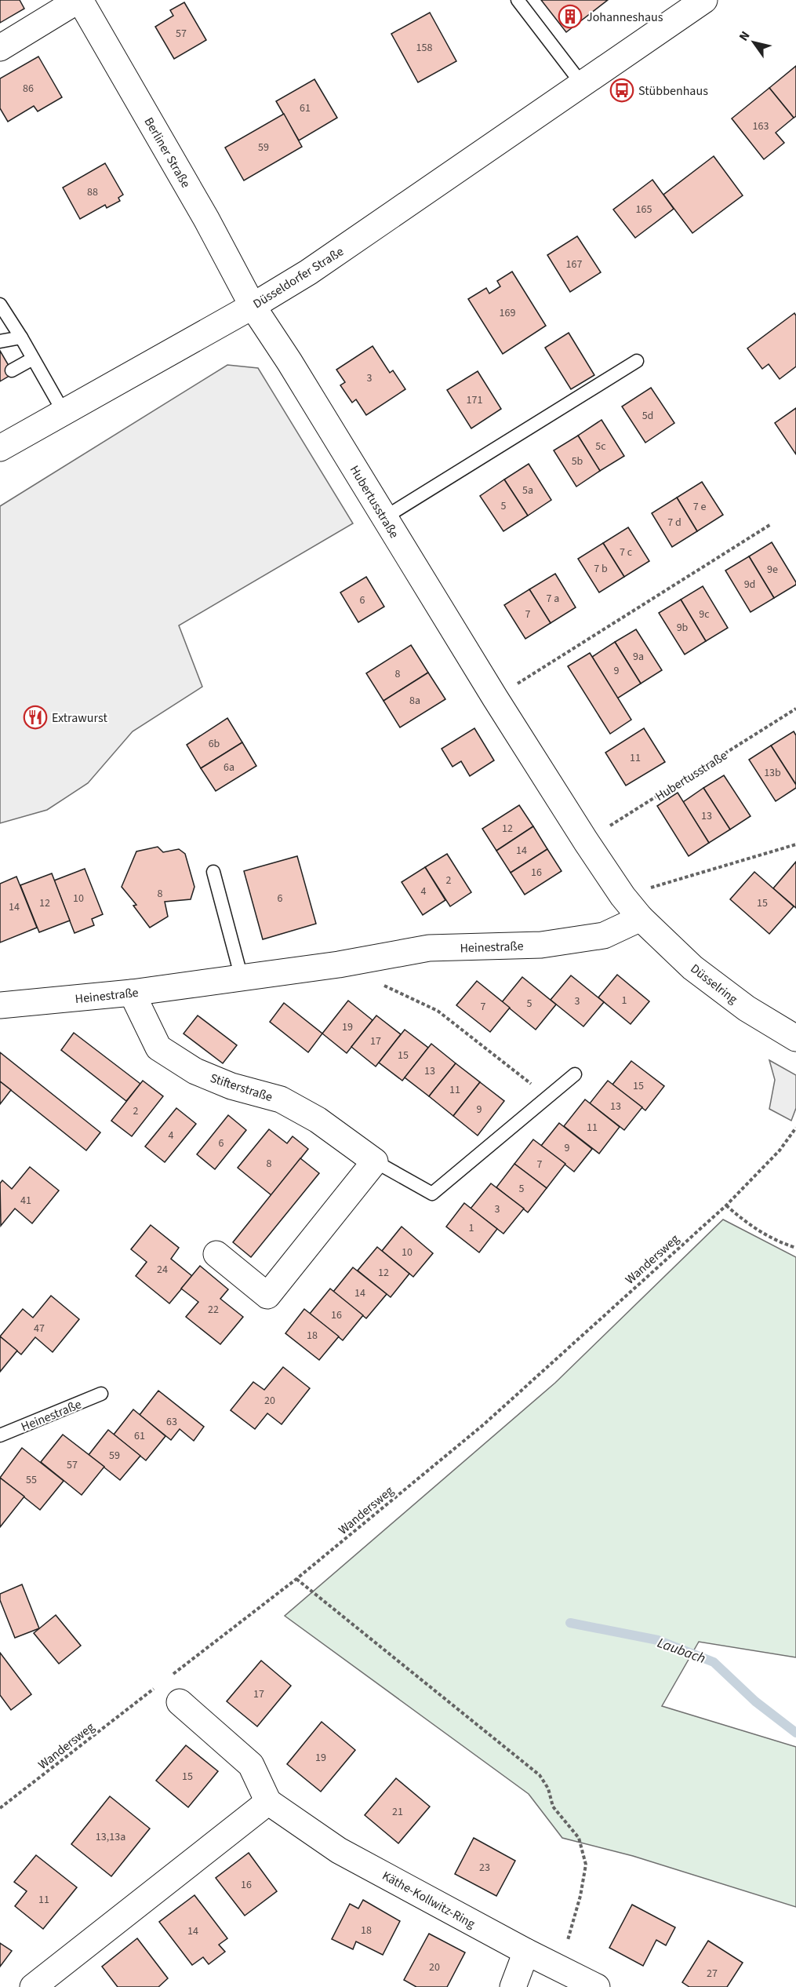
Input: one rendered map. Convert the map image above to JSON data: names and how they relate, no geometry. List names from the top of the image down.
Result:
{
  "streets": {
    "street": [
      "Berliner Straße",
      "Düsseldorfer Straße",
      "Hubertusstraße",
      "Heinestraße",
      "Düsselring",
      "Stifterstraße",
      "Käthe-Kollwitz-Ring"
    ],
    "path": ["Wandersweg"]
  },
  "crossings": [
    ["Berliner Straße", "Düsseldorfer Straße"],
    ["Berliner Straße", "Hubertusstraße"],
    ["Düsseldorfer Straße", "Hubertusstraße"],
    ["Hubertusstraße", "Heinestraße"],
    ["Hubertusstraße", "Düsselring"],
    ["Heinestraße", "Düsselring"],
    ["Heinestraße", "Stifterstraße"]
  ],
  "water": ["Laubach"],
  "places": {
    "building": ["Johanneshaus"],
    "bus stop": ["Stübbenhaus"],
    "restaurant": ["Extrawurst"]
  },
  "house_numbers": [
    "57",
    "158",
    "86",
    "61",
    "163",
    "59",
    "88",
    "165",
    "167",
    "169",
    "3",
    "171",
    "5d",
    "5c",
    "5b",
    "5a",
    "5",
    "7 e",
    "7 d",
    "7 c",
    "7 b",
    "9e",
    "9d",
    "7 a",
    "6",
    "7",
    "9c",
    "9b",
    "9a",
    "9",
    "8",
    "8a",
    "6b",
    "11",
    "6a",
    "13b",
    "13",
    "12",
    "14",
    "16",
    "2",
    "4",
    "8",
    "10",
    "6",
    "12",
    "15",
    "14",
    "1",
    "3",
    "5",
    "7",
    "19",
    "17",
    "15",
    "13",
    "15",
    "11",
    "13",
    "9",
    "2",
    "11",
    "4",
    "6",
    "9",
    "8",
    "7",
    "5",
    "41",
    "3",
    "1",
    "10",
    "24",
    "12",
    "14",
    "22",
    "16",
    "47",
    "18",
    "20",
    "63",
    "61",
    "59",
    "57",
    "55",
    "17",
    "19",
    "15",
    "21",
    "13,13a",
    "23",
    "16",
    "11",
    "18",
    "14",
    "20",
    "27"
  ],
  "north": "top left"
}
